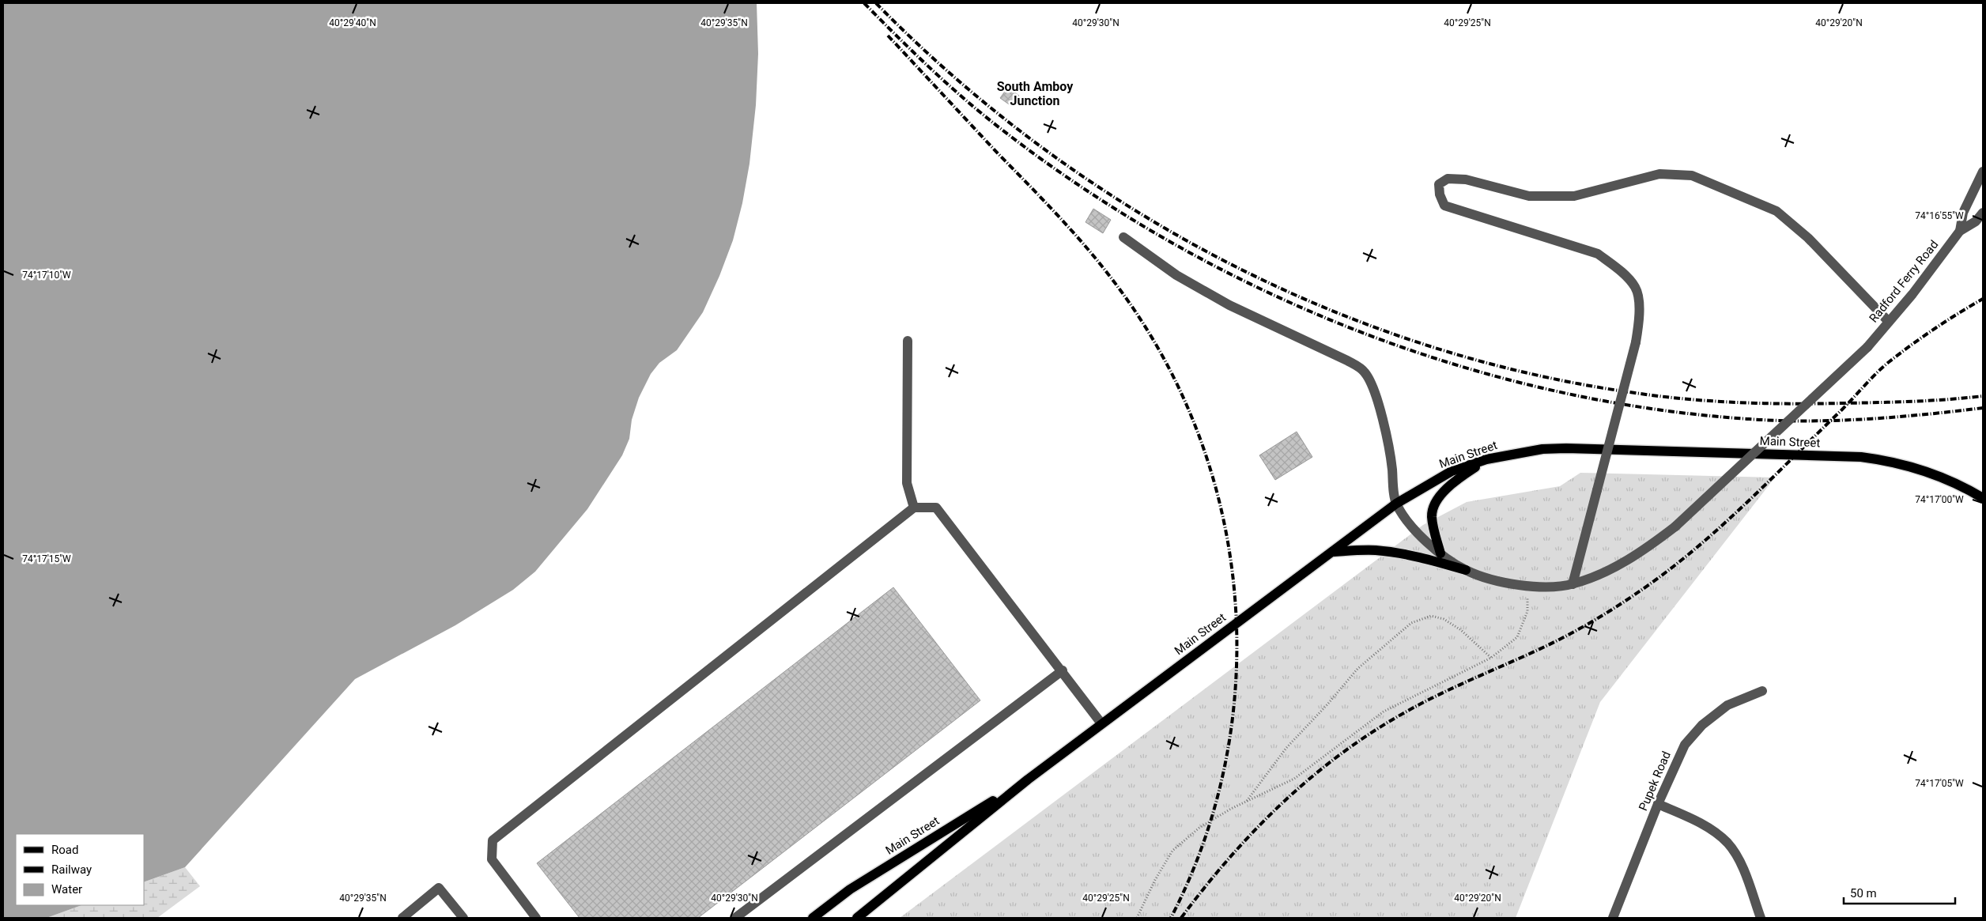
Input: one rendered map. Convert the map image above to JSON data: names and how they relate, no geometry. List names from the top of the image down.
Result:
{
  "streets": {
    "main road": ["Main Street"],
    "street": ["Radford Ferry Road", "Pupek Road"]
  },
  "districts": ["South Amboy Junction"],
  "legend": ["Road", "Railway", "Water"],
  "scale_bar": "50 m",
  "coordinates": [
    "40°29'40\"N",
    "40°29'35\"N",
    "40°29'30\"N",
    "40°29'25\"N",
    "40°29'20\"N",
    "74°16'55\"W",
    "74°17'10\"W",
    "74°17'00\"W",
    "74°17'15\"W",
    "74°17'05\"W"
  ]
}
